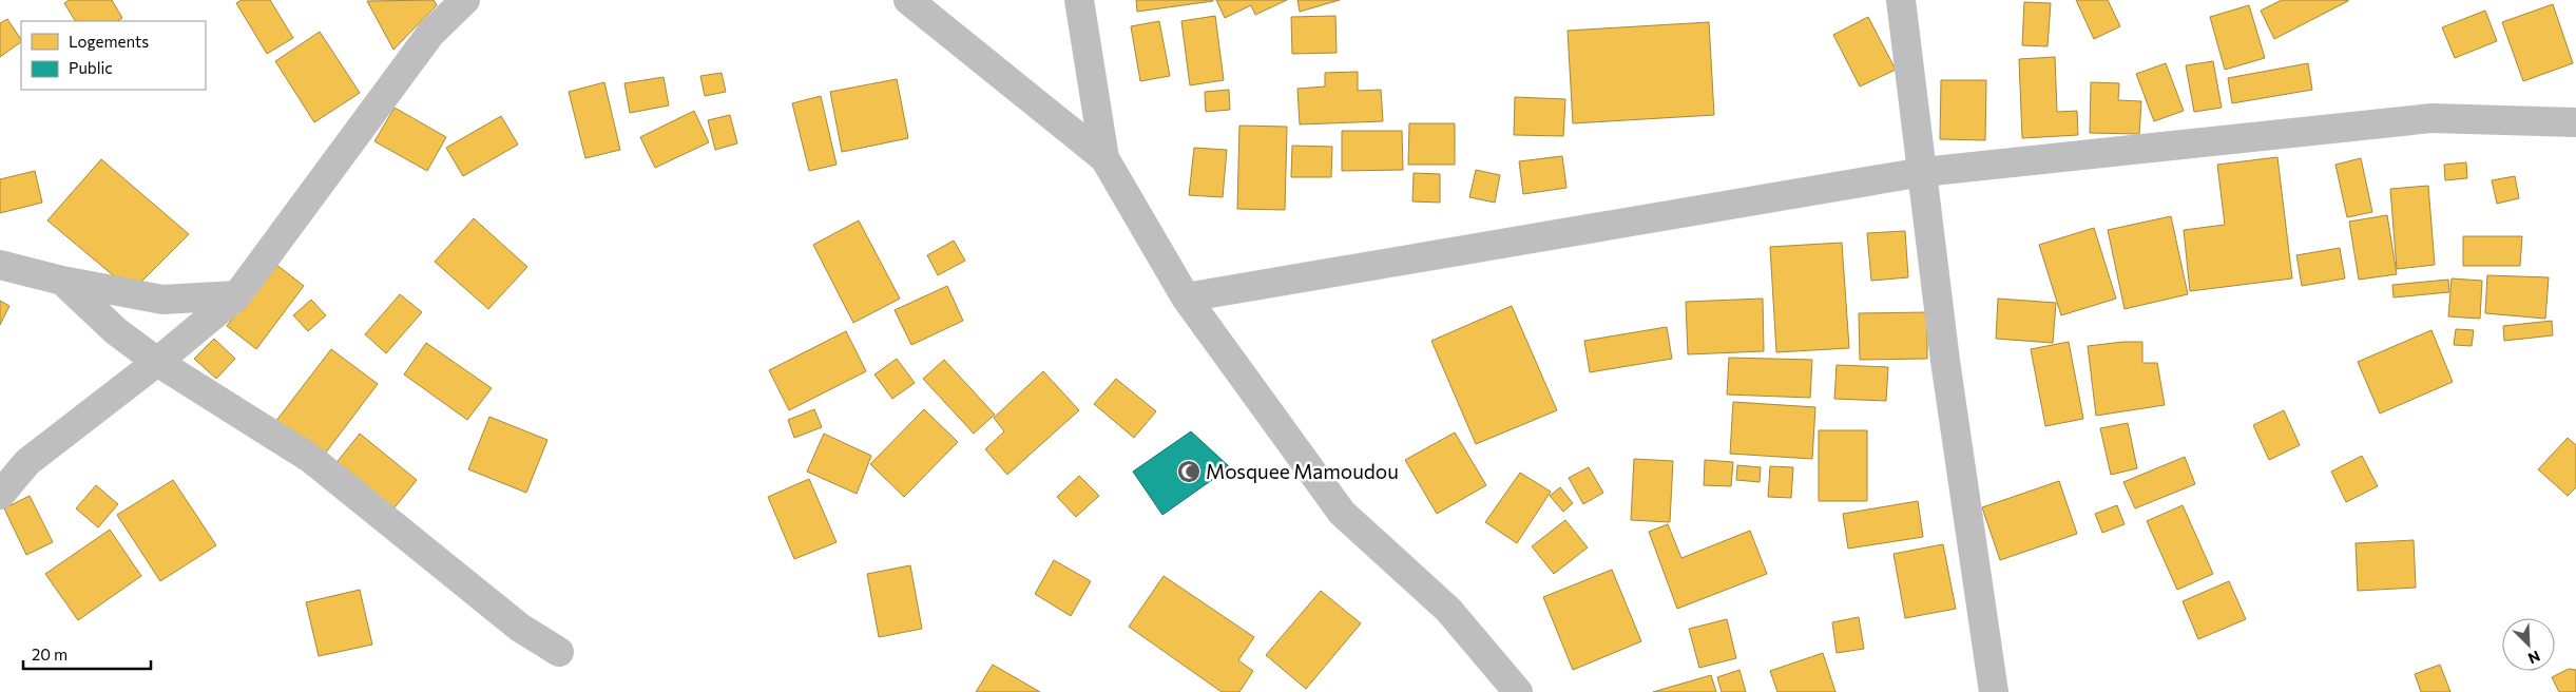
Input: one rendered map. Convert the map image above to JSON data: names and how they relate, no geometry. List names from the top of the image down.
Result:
{
  "places": {
    "mosque": ["Mosquee Mamoudou"]
  },
  "legend": ["Logements", "Public"],
  "scale_bar": "20 m",
  "north": "bottom right"
}
